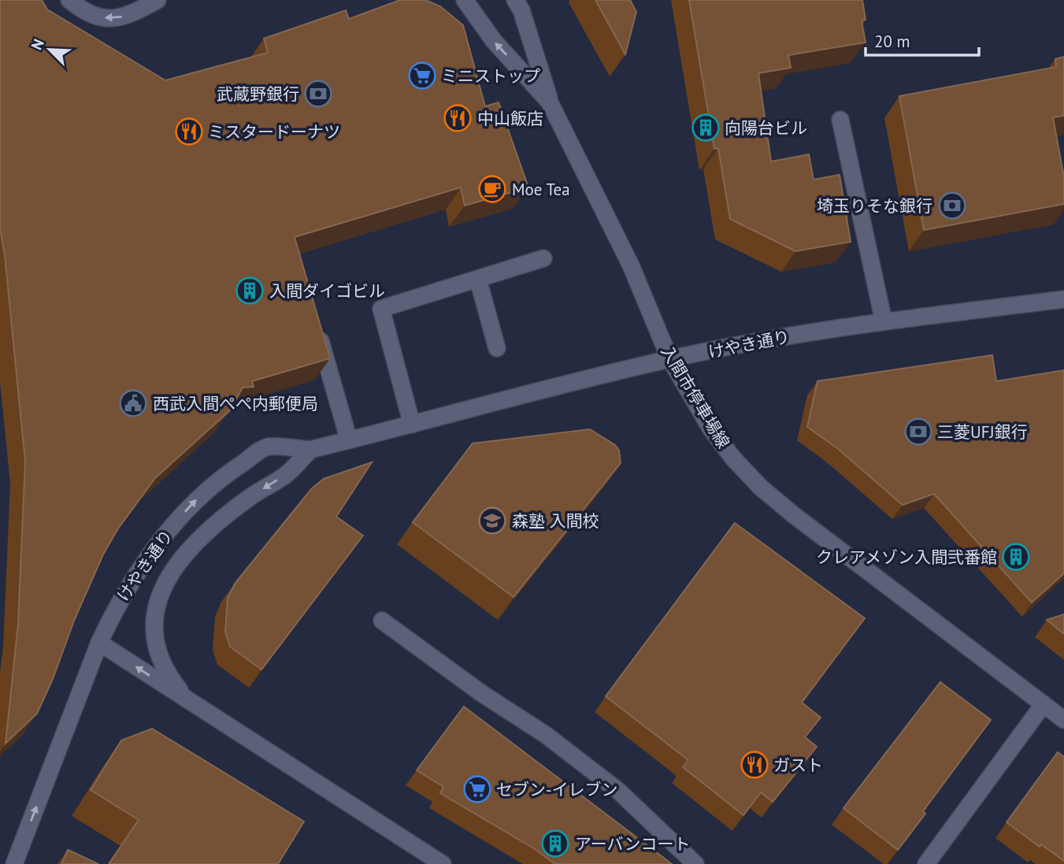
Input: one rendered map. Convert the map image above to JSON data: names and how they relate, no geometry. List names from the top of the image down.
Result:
{
  "streets": {
    "street": ["けやき通り", "入間市停車場線"]
  },
  "crossings": [
    ["けやき通り", "入間市停車場線"]
  ],
  "places": {
    "supermarket": ["ミニストップ", "セブン-イレブン"],
    "bank": ["武蔵野銀行", "埼玉りそな銀行", "三菱UFJ銀行"],
    "restaurant": ["中山飯店", "ミスタードーナツ", "ガスト"],
    "building": [
      "向陽台ビル",
      "入間ダイゴビル",
      "クレアメゾン入間弐番館",
      "アーバンコート"
    ],
    "cafe": ["Moe Tea"],
    "public building": ["西武入間ぺぺ内郵便局"],
    "school or university": ["森塾 入間校"]
  },
  "scale_bar": "20 m",
  "north": "top left"
}
